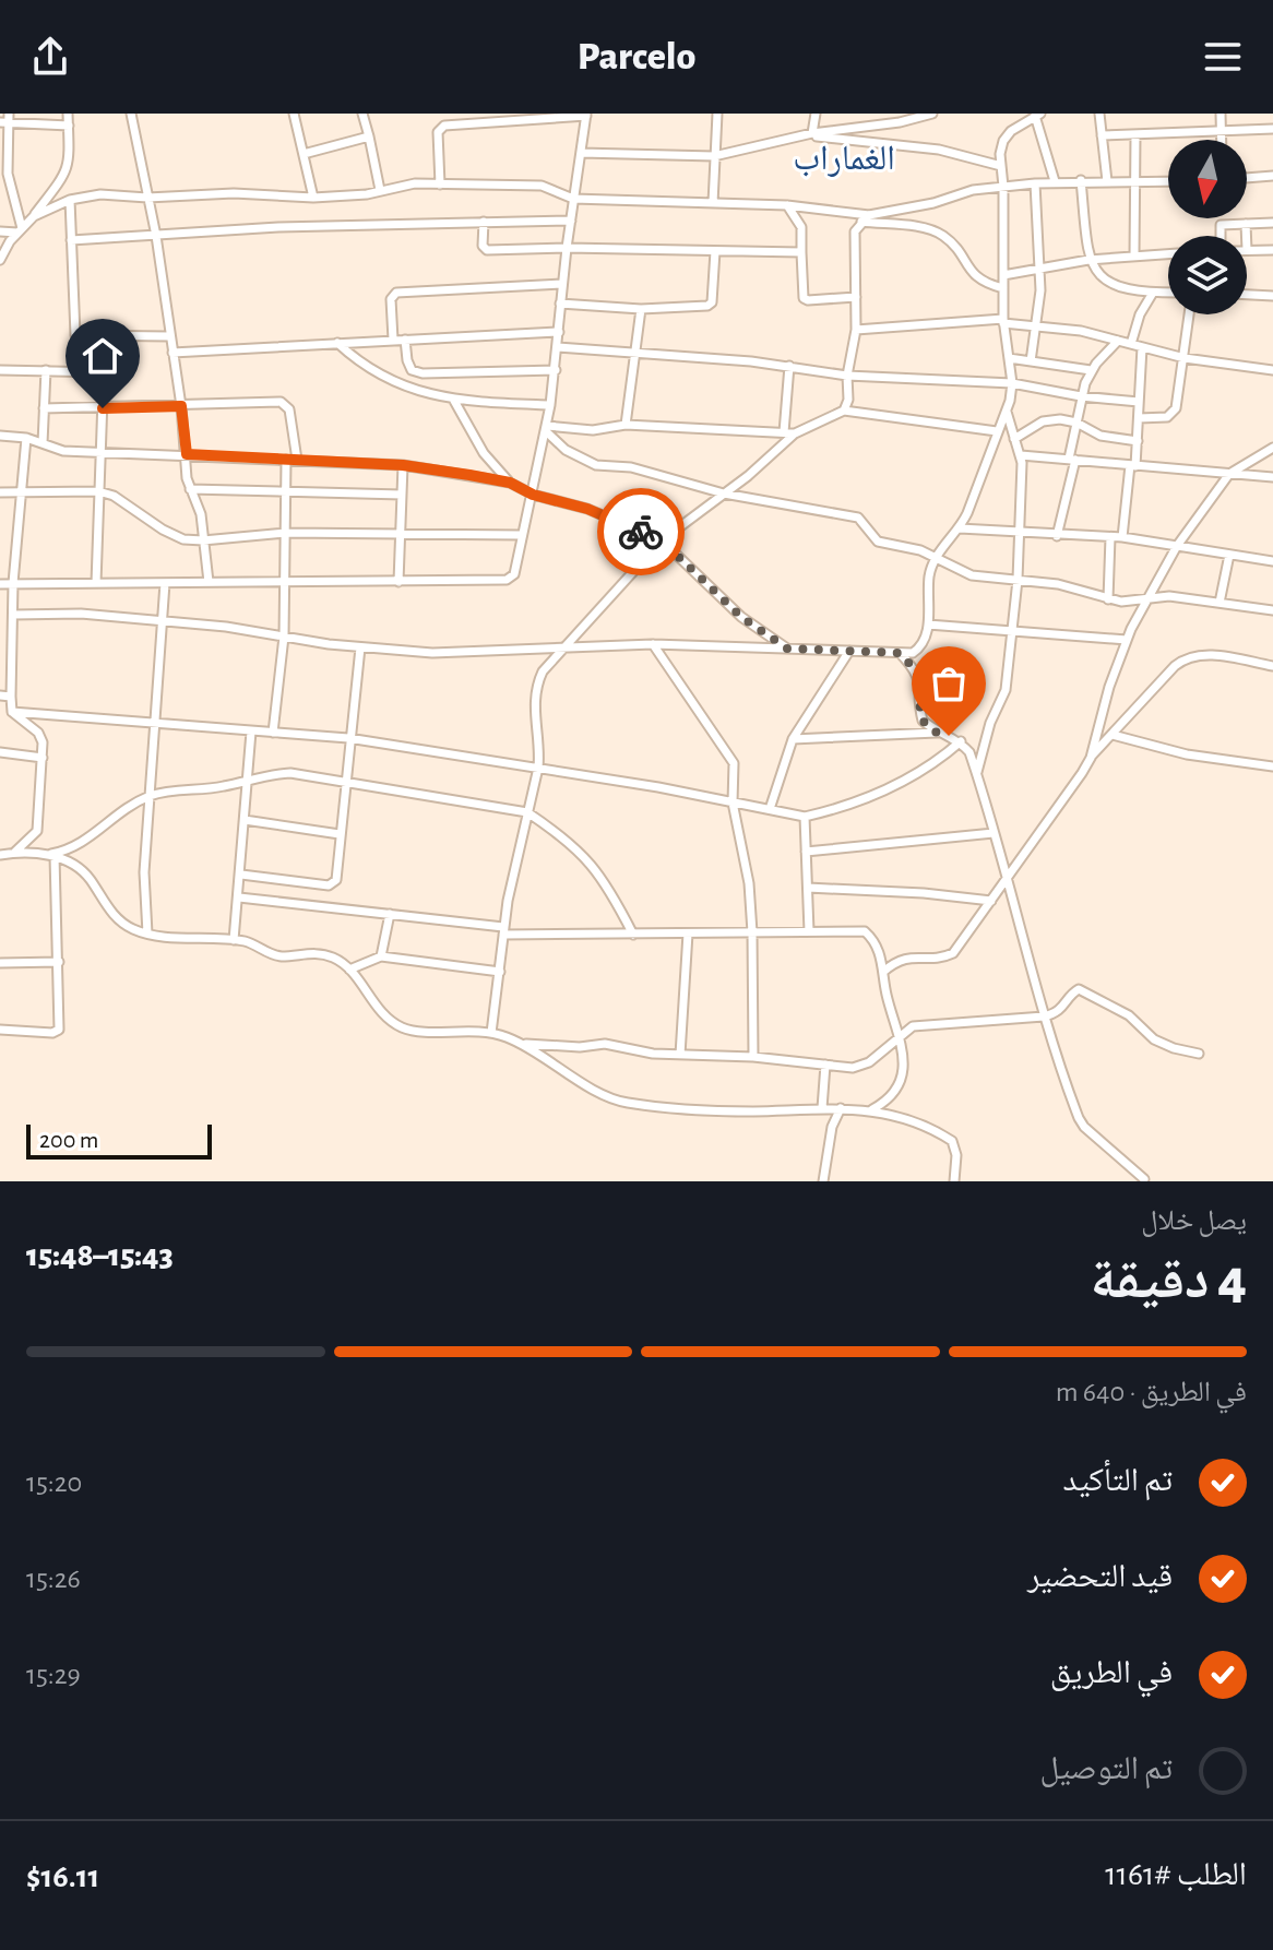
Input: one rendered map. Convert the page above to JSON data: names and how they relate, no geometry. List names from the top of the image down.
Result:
{
  "districts": ["الغماراب"],
  "scale_bar": "200 m",
  "north": "bottom",
  "page": {
    "header": "Parcelo",
    "scale": "200 m",
    "heading": ["4 دقيقة", "يصل خلال", "15:43–15:48"],
    "panel": ["الطلب #1161", "$16.11"],
    "bar": "في الطريق · 640 m",
    "list": [
      ["تم التأكيد", "15:20"],
      ["قيد التحضير", "15:26"],
      ["في الطريق", "15:29"],
      "تم التوصيل"
    ]
  }
}
